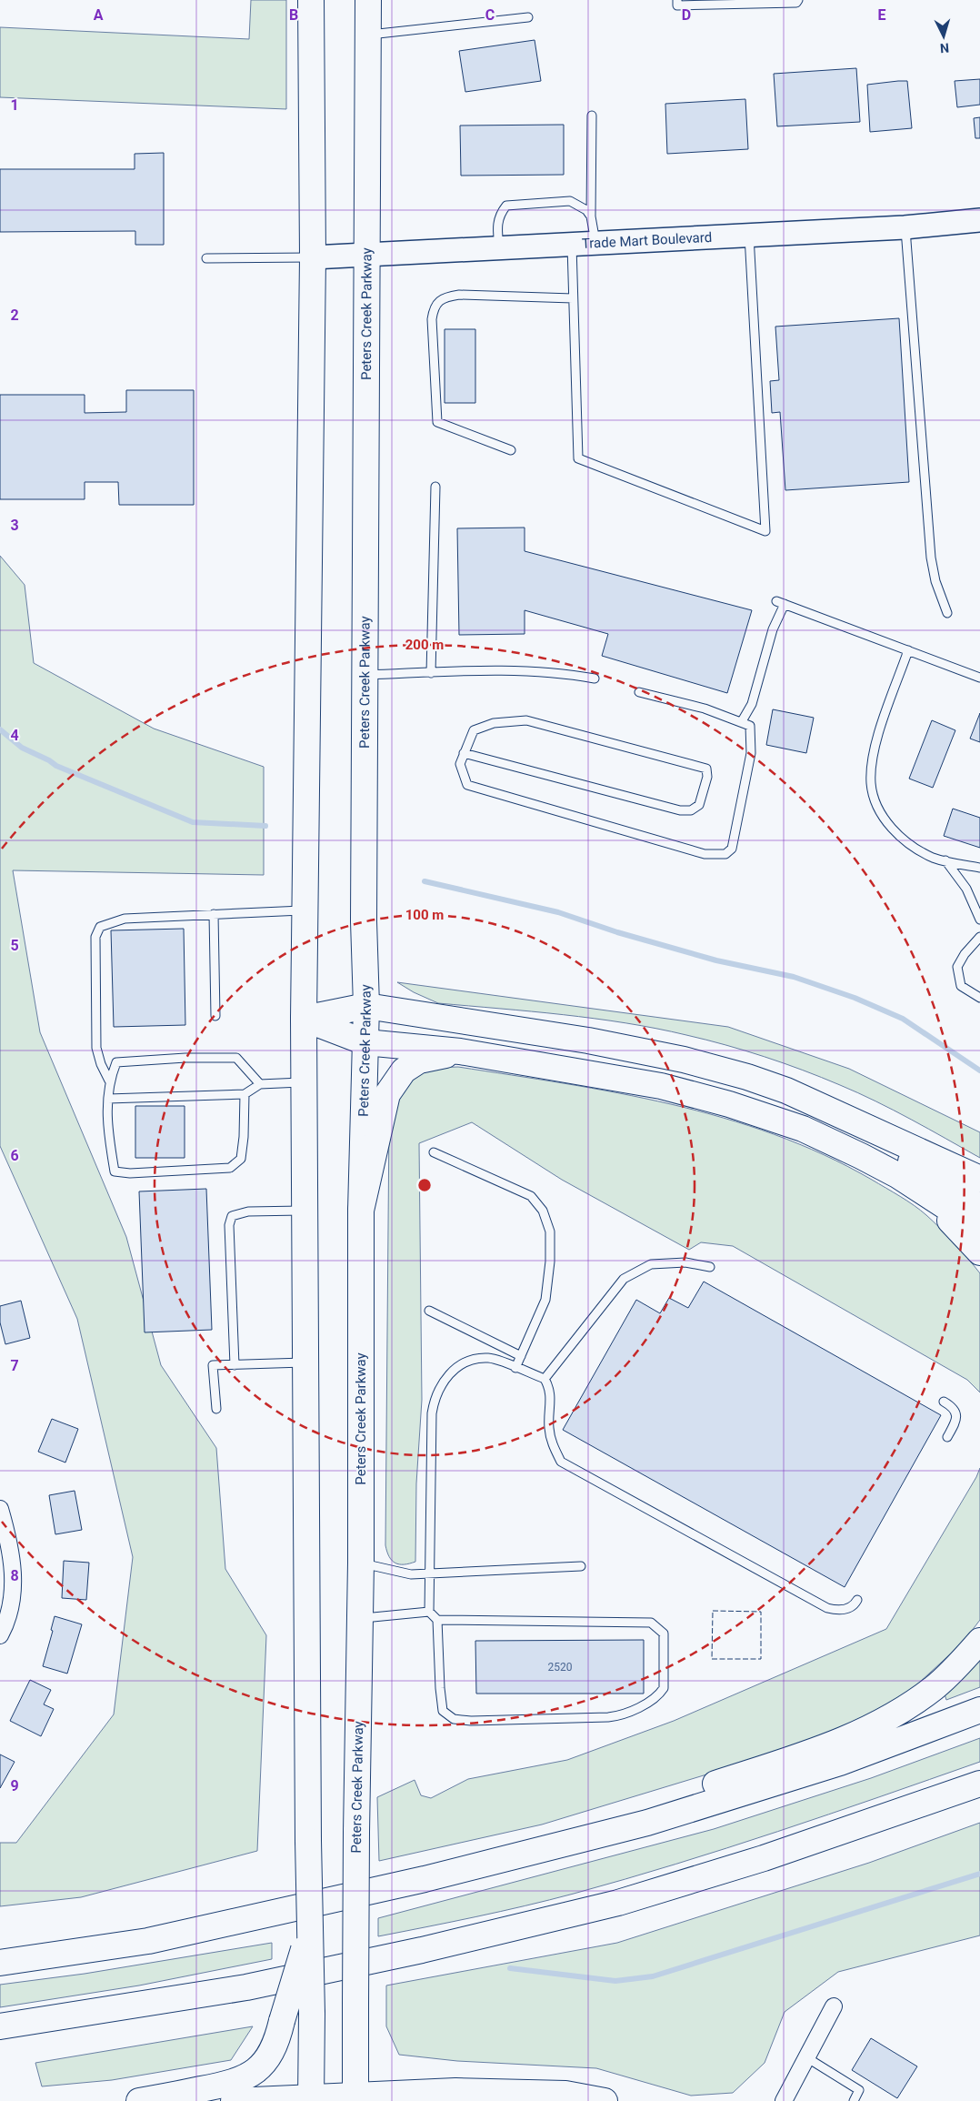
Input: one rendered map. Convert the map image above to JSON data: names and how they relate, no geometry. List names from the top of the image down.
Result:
{
  "streets": {
    "main road": ["Peters Creek Parkway"],
    "street": ["Trade Mart Boulevard"]
  },
  "crossings": [
    ["Trade Mart Boulevard", "Peters Creek Parkway"]
  ],
  "house_numbers": ["2520"],
  "north": "bottom",
  "grid": {
    "columns": [
      "A",
      "B",
      "C",
      "D",
      "E"
    ],
    "rows": [
      "1",
      "2",
      "3",
      "4",
      "5",
      "6",
      "7",
      "8",
      "9"
    ]
  },
  "rings": ["200 m", "100 m"]
}
